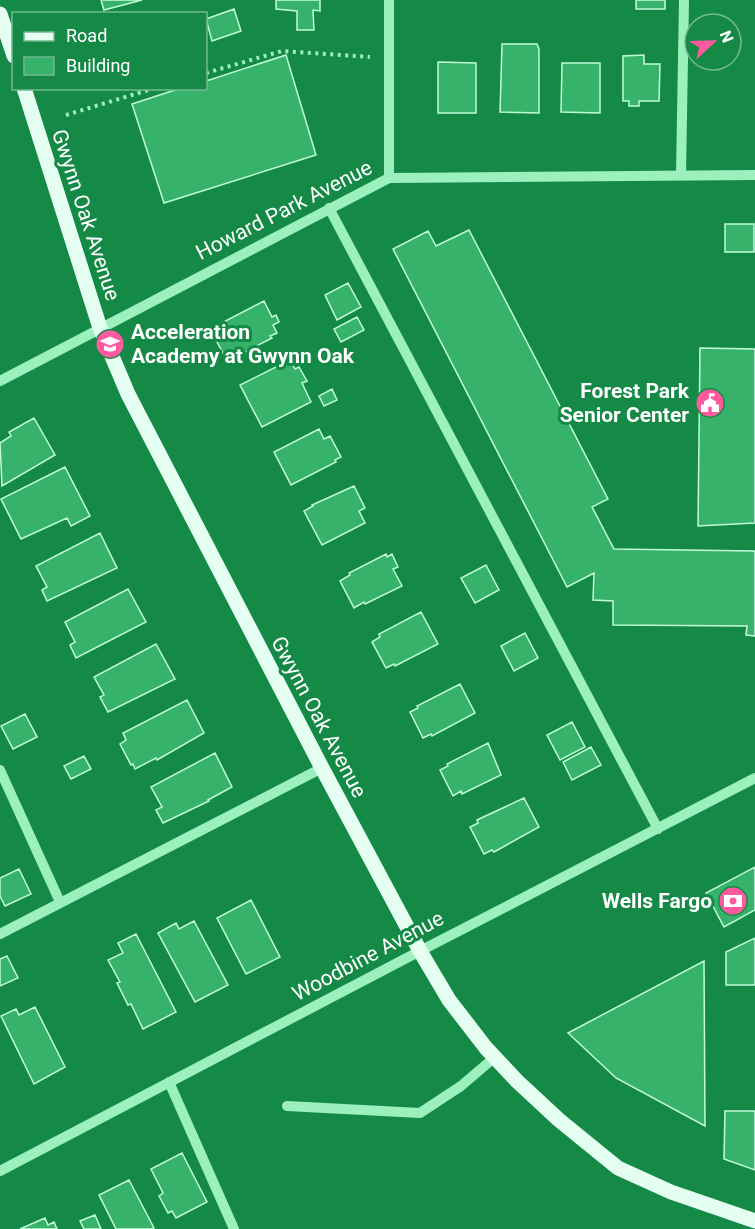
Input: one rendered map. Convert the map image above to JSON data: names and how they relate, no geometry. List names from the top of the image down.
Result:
{
  "streets": {
    "main road": ["Gwynn Oak Avenue"],
    "street": ["Howard Park Avenue", "Woodbine Avenue"]
  },
  "crossings": [
    ["Howard Park Avenue", "Gwynn Oak Avenue"],
    ["Gwynn Oak Avenue", "Woodbine Avenue"]
  ],
  "places": {
    "school or university": ["Acceleration Academy at Gwynn Oak"],
    "public building": ["Forest Park Senior Center"],
    "bank": ["Wells Fargo"]
  },
  "legend": ["Road", "Building"],
  "north": "right"
}
